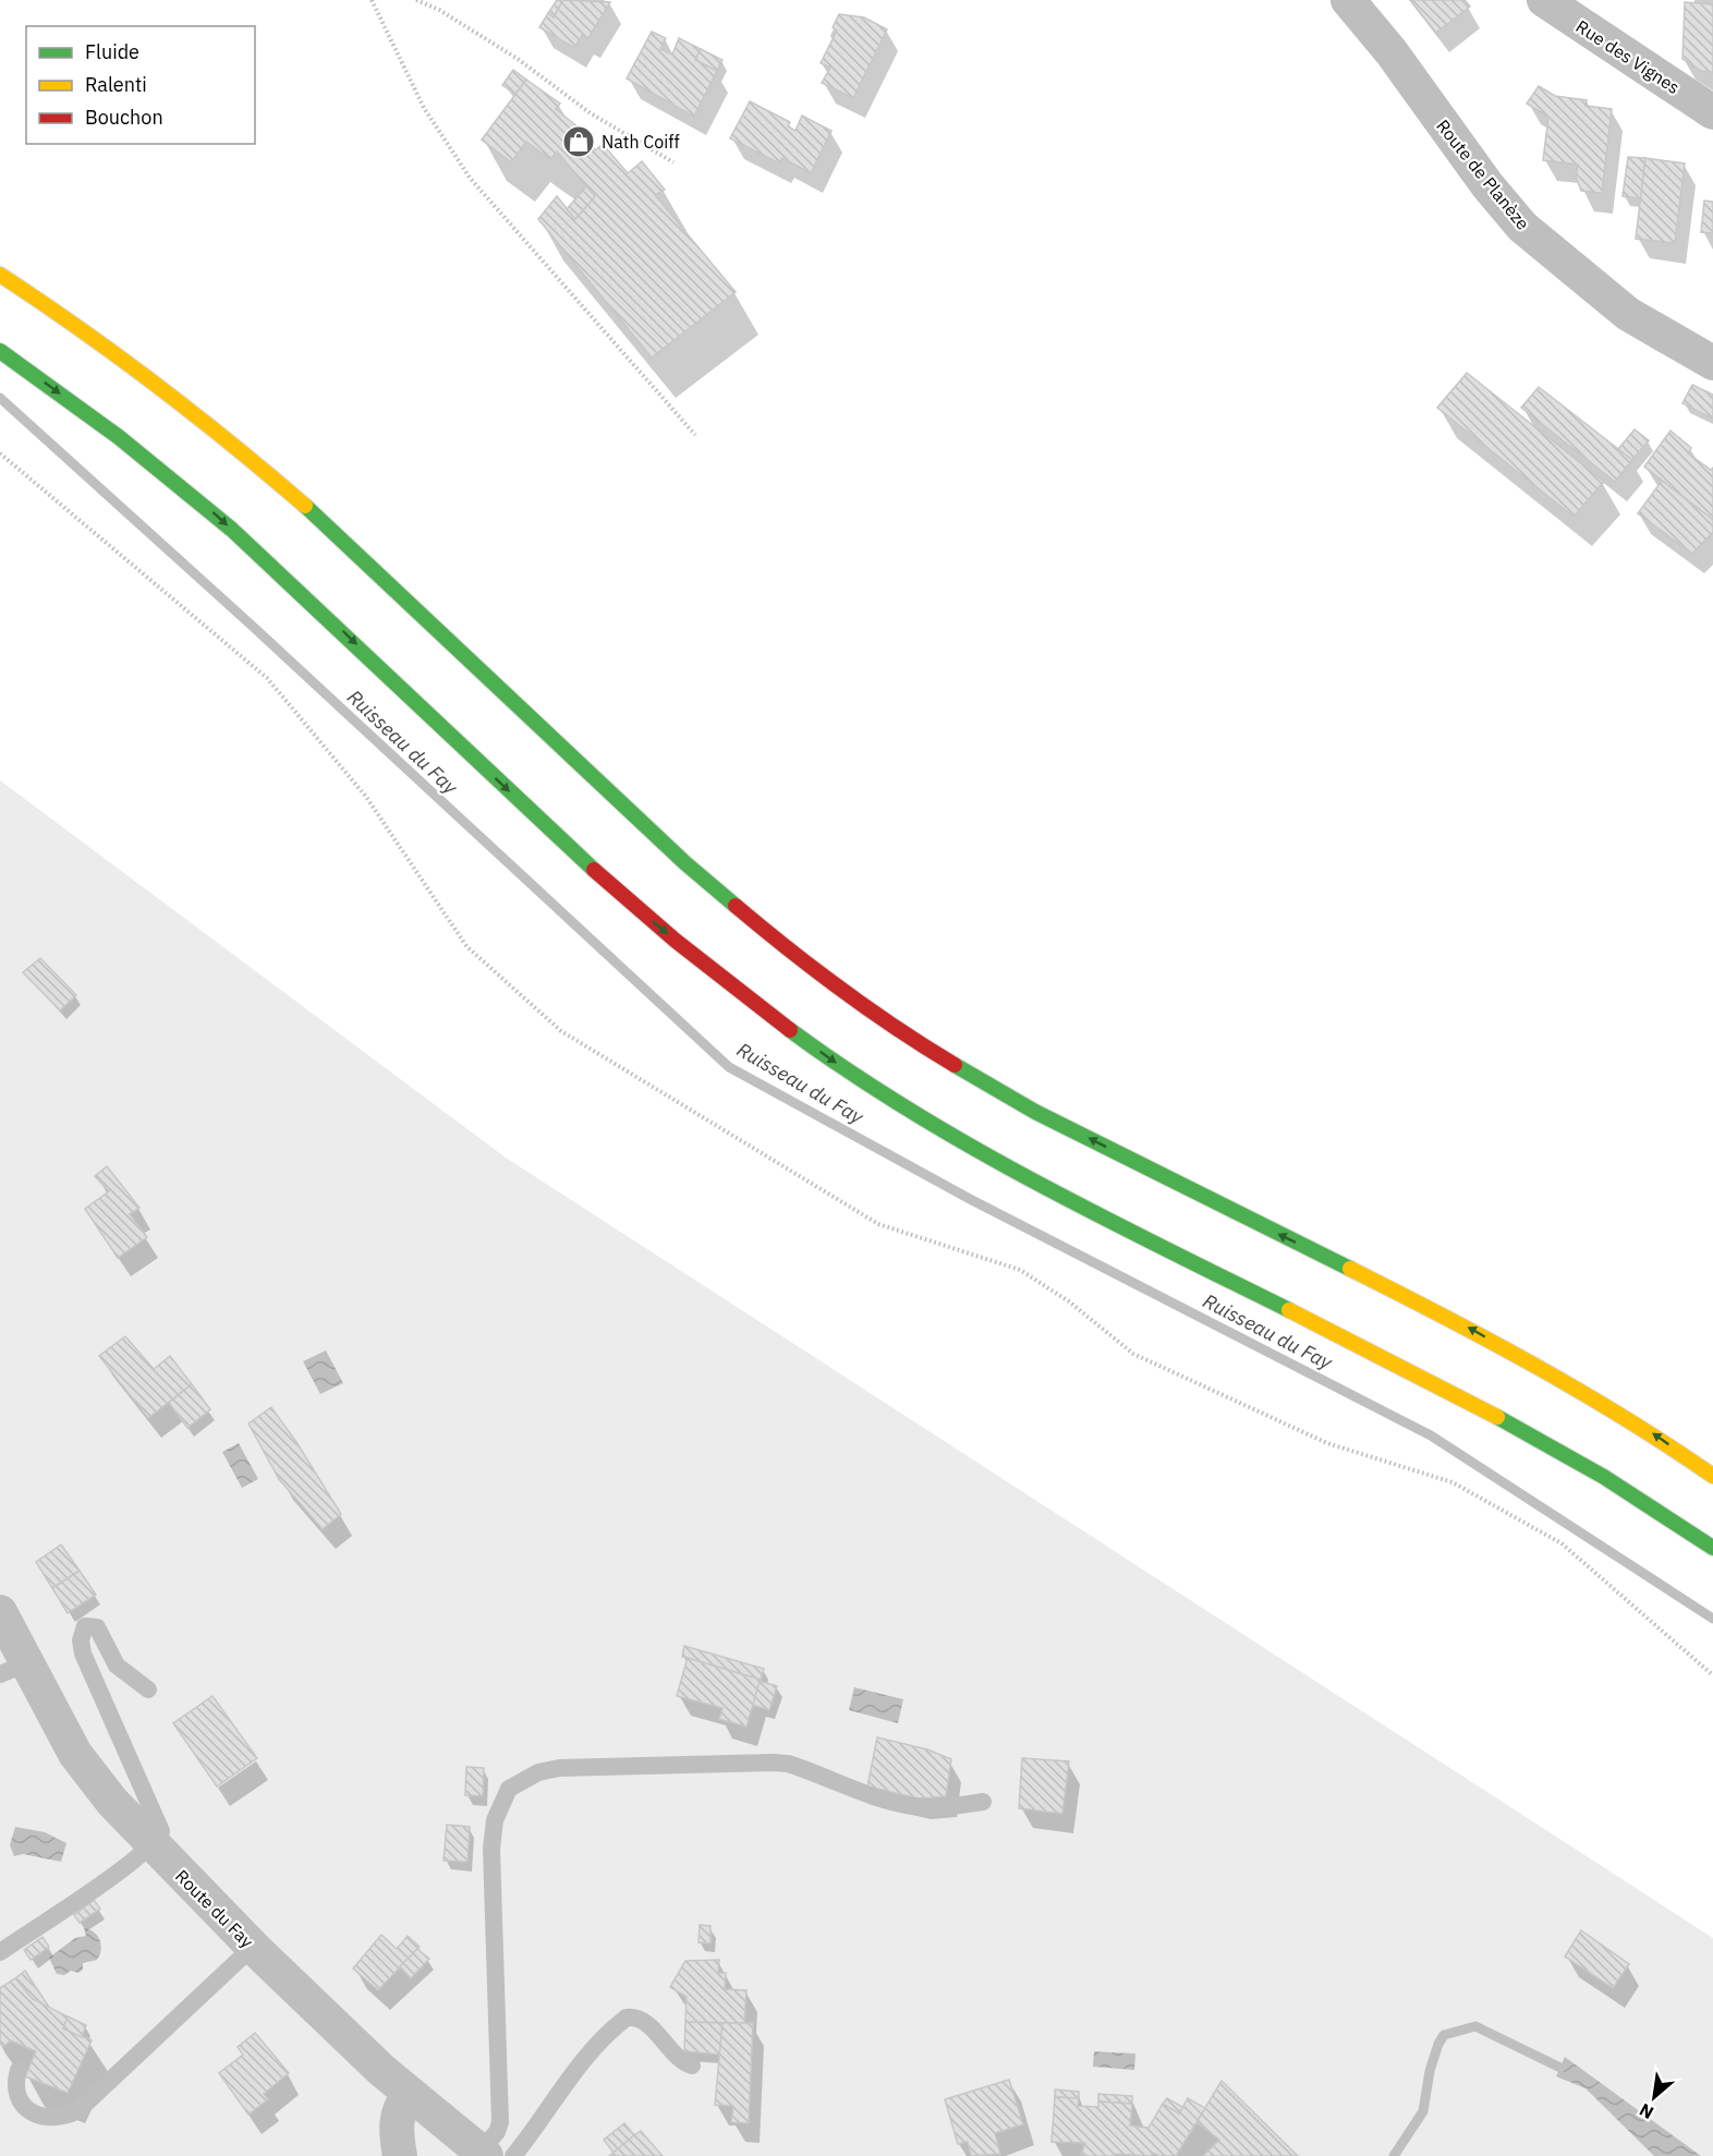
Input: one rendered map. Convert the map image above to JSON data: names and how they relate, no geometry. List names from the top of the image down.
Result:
{
  "streets": {
    "street": ["Rue des Vignes", "Route de Planèze", "Route du Fay"]
  },
  "water": ["Ruisseau du Fay"],
  "places": {
    "shop": ["Nath Coiff"]
  },
  "legend": ["Fluide", "Ralenti", "Bouchon"],
  "north": "bottom left"
}
